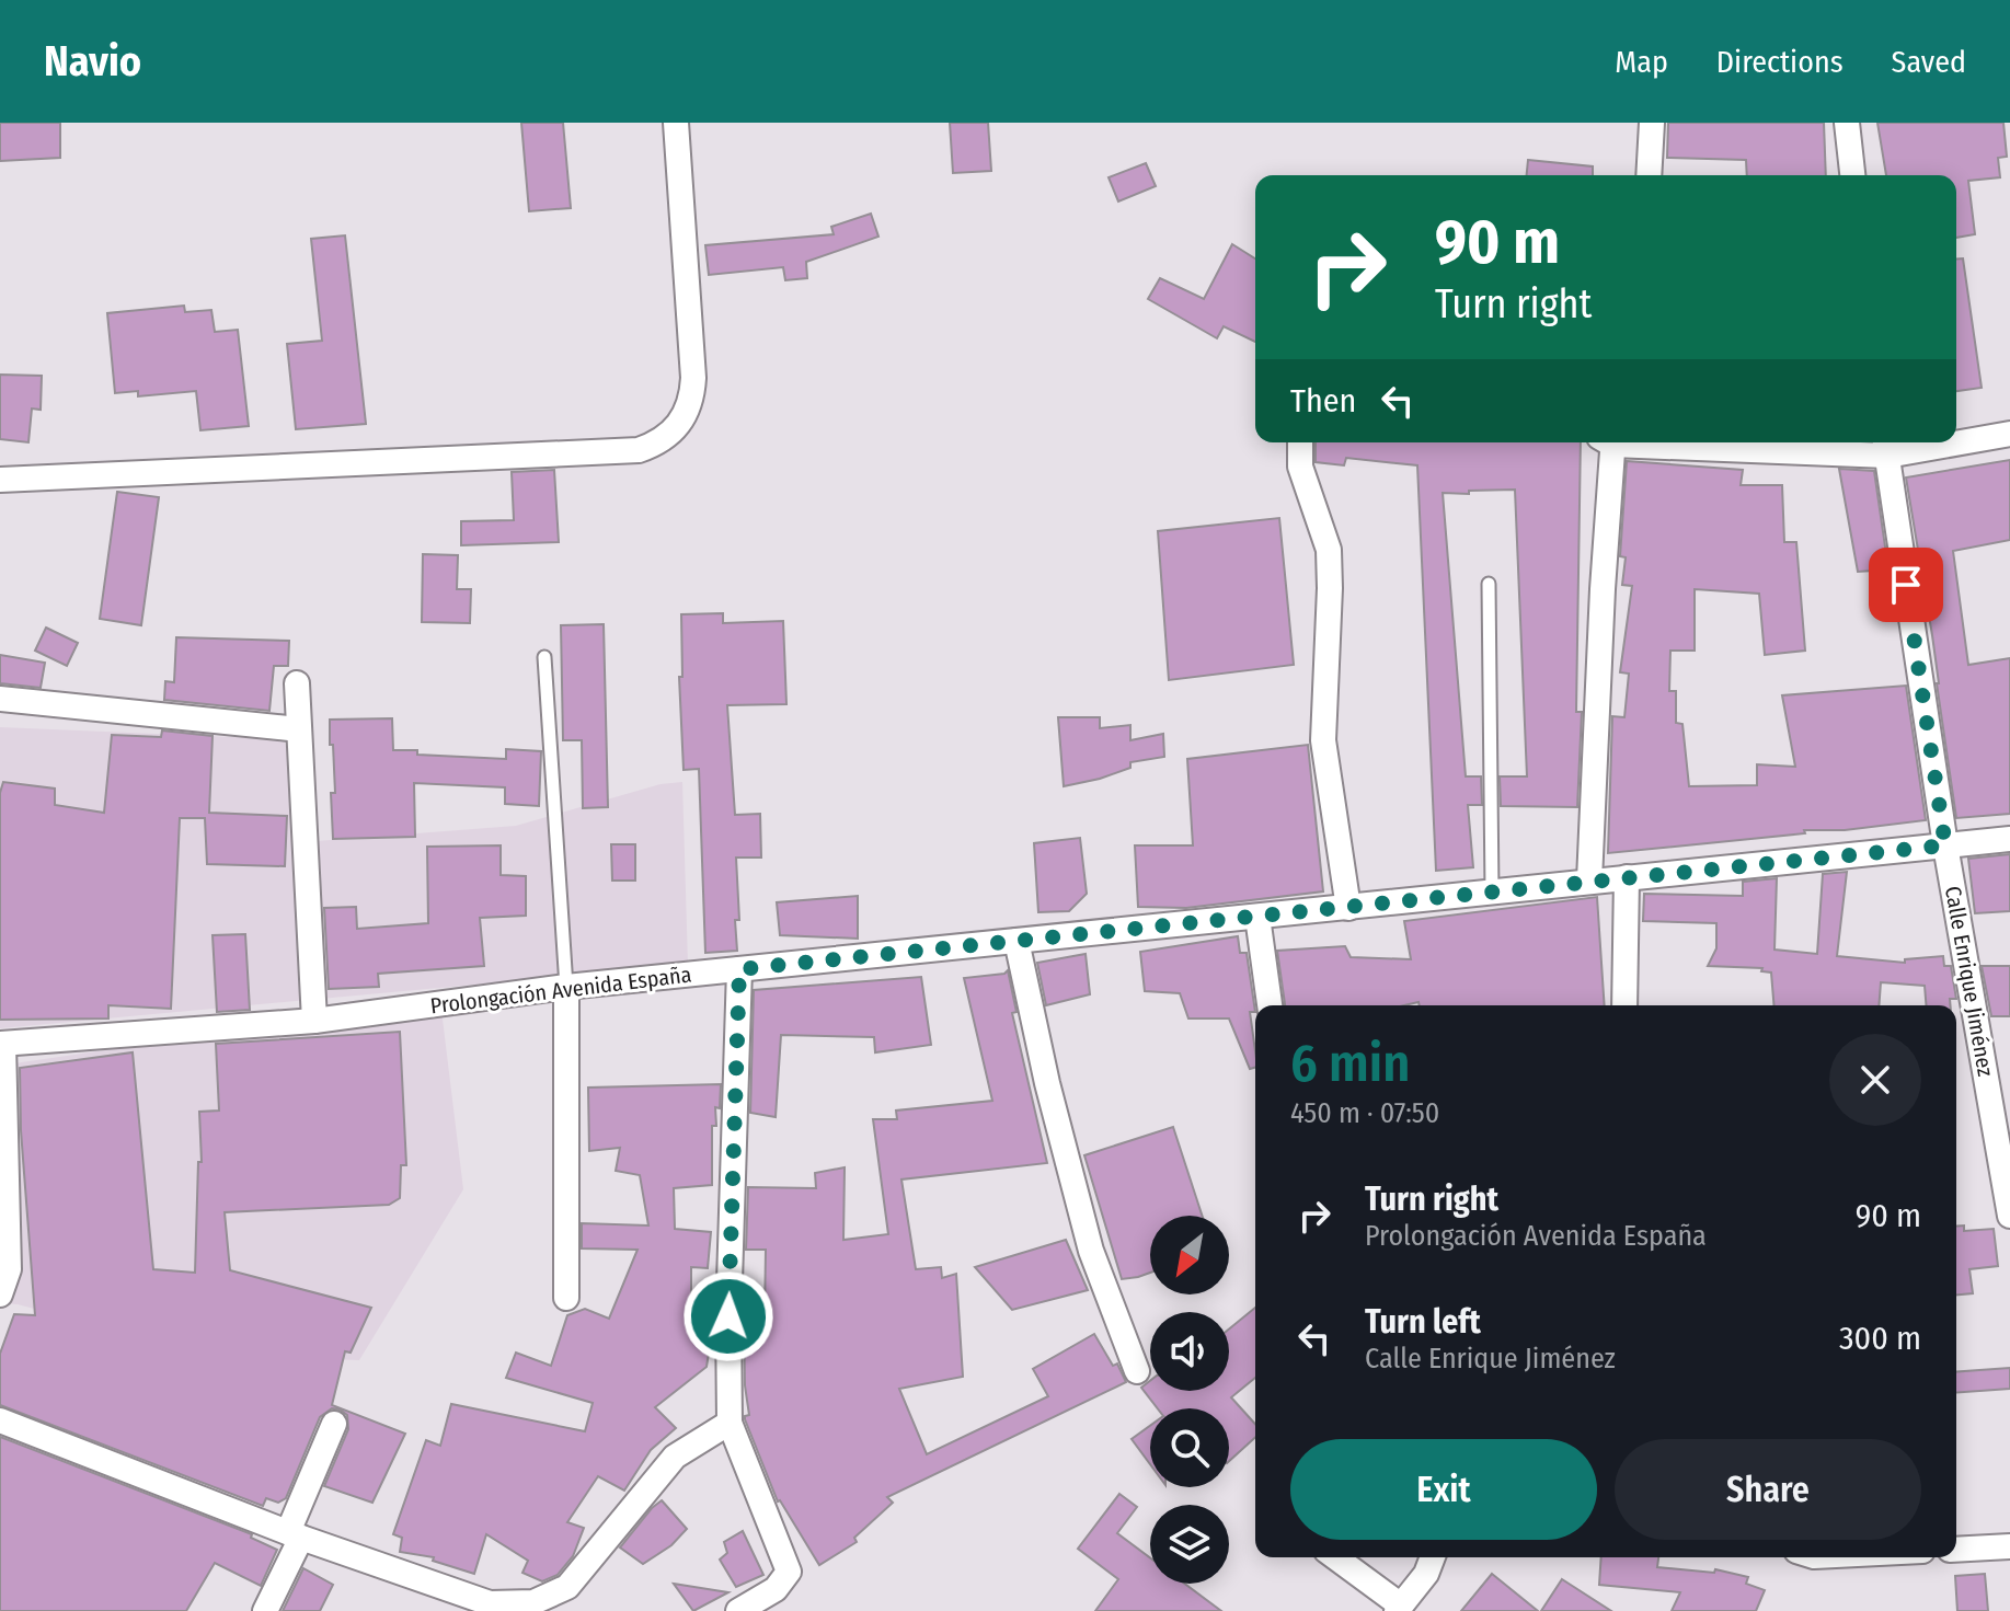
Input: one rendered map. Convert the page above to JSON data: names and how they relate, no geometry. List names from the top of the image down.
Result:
{
  "streets": {
    "street": ["Calle Enrique Jiménez", "Prolongación Avenida España"]
  },
  "crossings": [
    ["Calle Enrique Jiménez", "Prolongación Avenida España"]
  ],
  "north": "bottom left",
  "page": {
    "header": "Navio",
    "nav": ["Map", "Directions", "Saved"],
    "turn": ["90 m", "Turn right"],
    "then": "Then",
    "heading": ["6 min", "450 m · 07:50"],
    "list": [
      {
        "name": "Turn right",
        "note": "Prolongación Avenida España",
        "value": "90 m"
      },
      {
        "name": "Turn left",
        "note": "Calle Enrique Jiménez",
        "value": "300 m"
      }
    ],
    "buttons": ["Exit", "Share"]
  }
}
